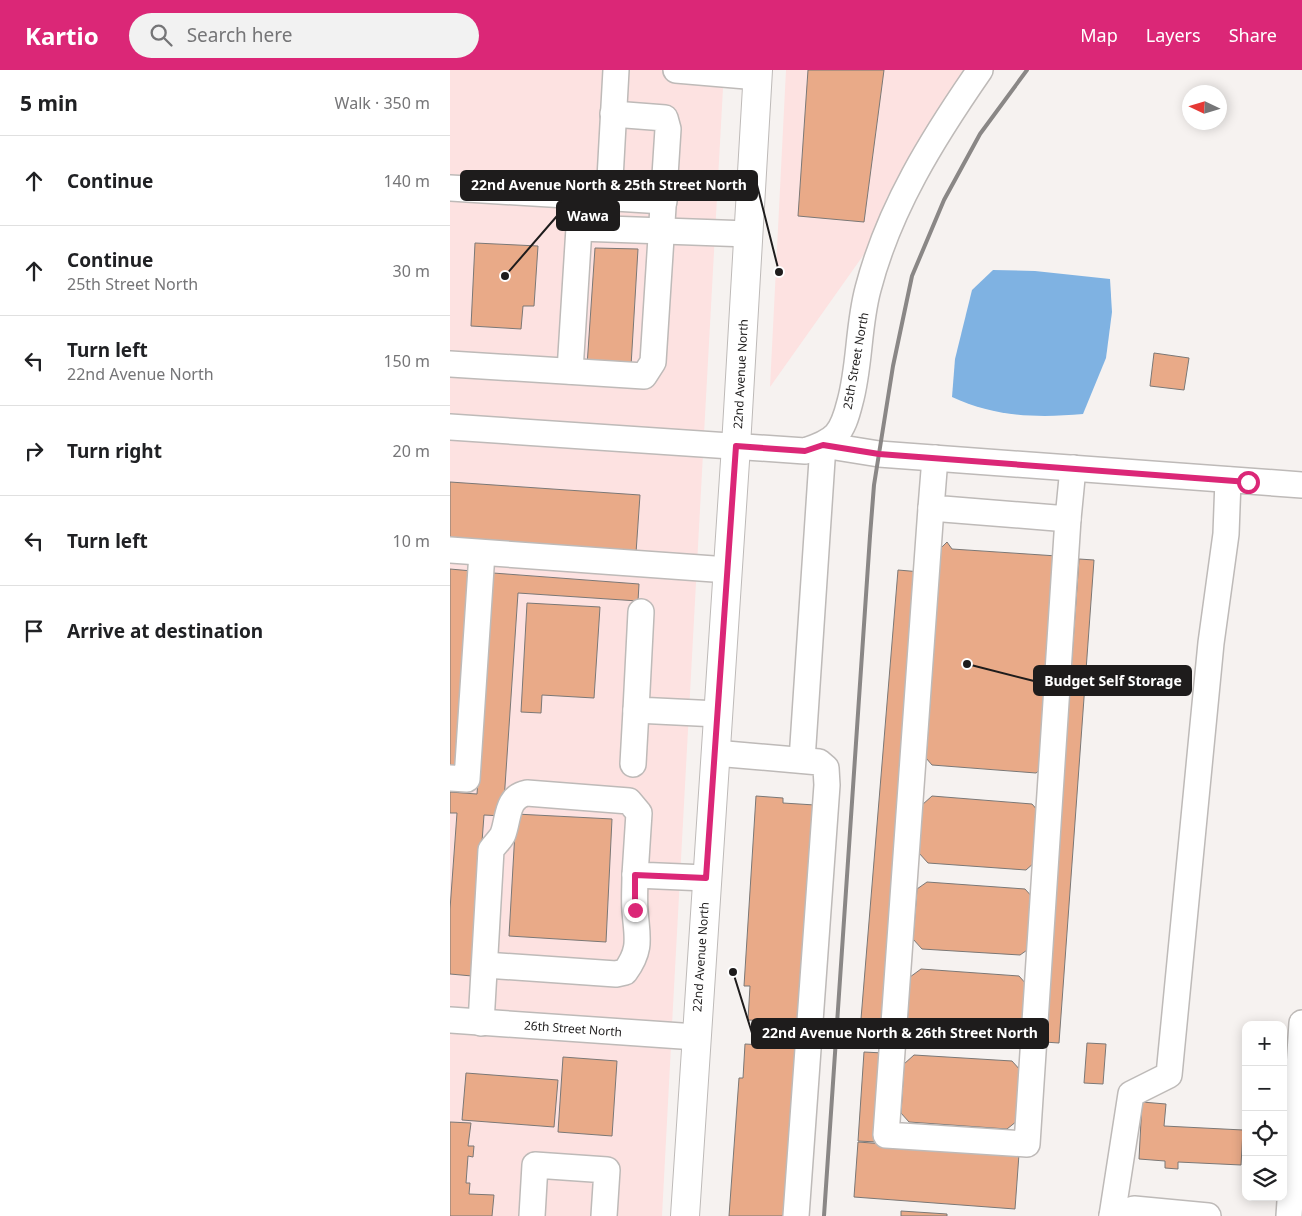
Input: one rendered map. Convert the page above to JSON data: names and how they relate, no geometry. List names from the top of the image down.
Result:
{
  "streets": {
    "main road": ["22nd Avenue North"],
    "street": ["25th Street North", "26th Street North"]
  },
  "crossings": [
    ["22nd Avenue North", "26th Street North"]
  ],
  "places": [
    "22nd Avenue North & 25th Street North",
    "Wawa",
    "Budget Self Storage",
    "22nd Avenue North & 26th Street North"
  ],
  "north": "left",
  "page": {
    "header": "Kartio",
    "search": "Search here",
    "nav": ["Map", "Layers", "Share"],
    "heading": ["5 min", "Walk · 350 m"],
    "list": [
      ["Continue", "140 m"],
      ["Continue", "25th Street North", "30 m"],
      ["Turn left", "22nd Avenue North", "150 m"],
      ["Turn right", "20 m"],
      ["Turn left", "10 m"],
      "Arrive at destination"
    ],
    "map_buttons": ["+", "−"]
  }
}
